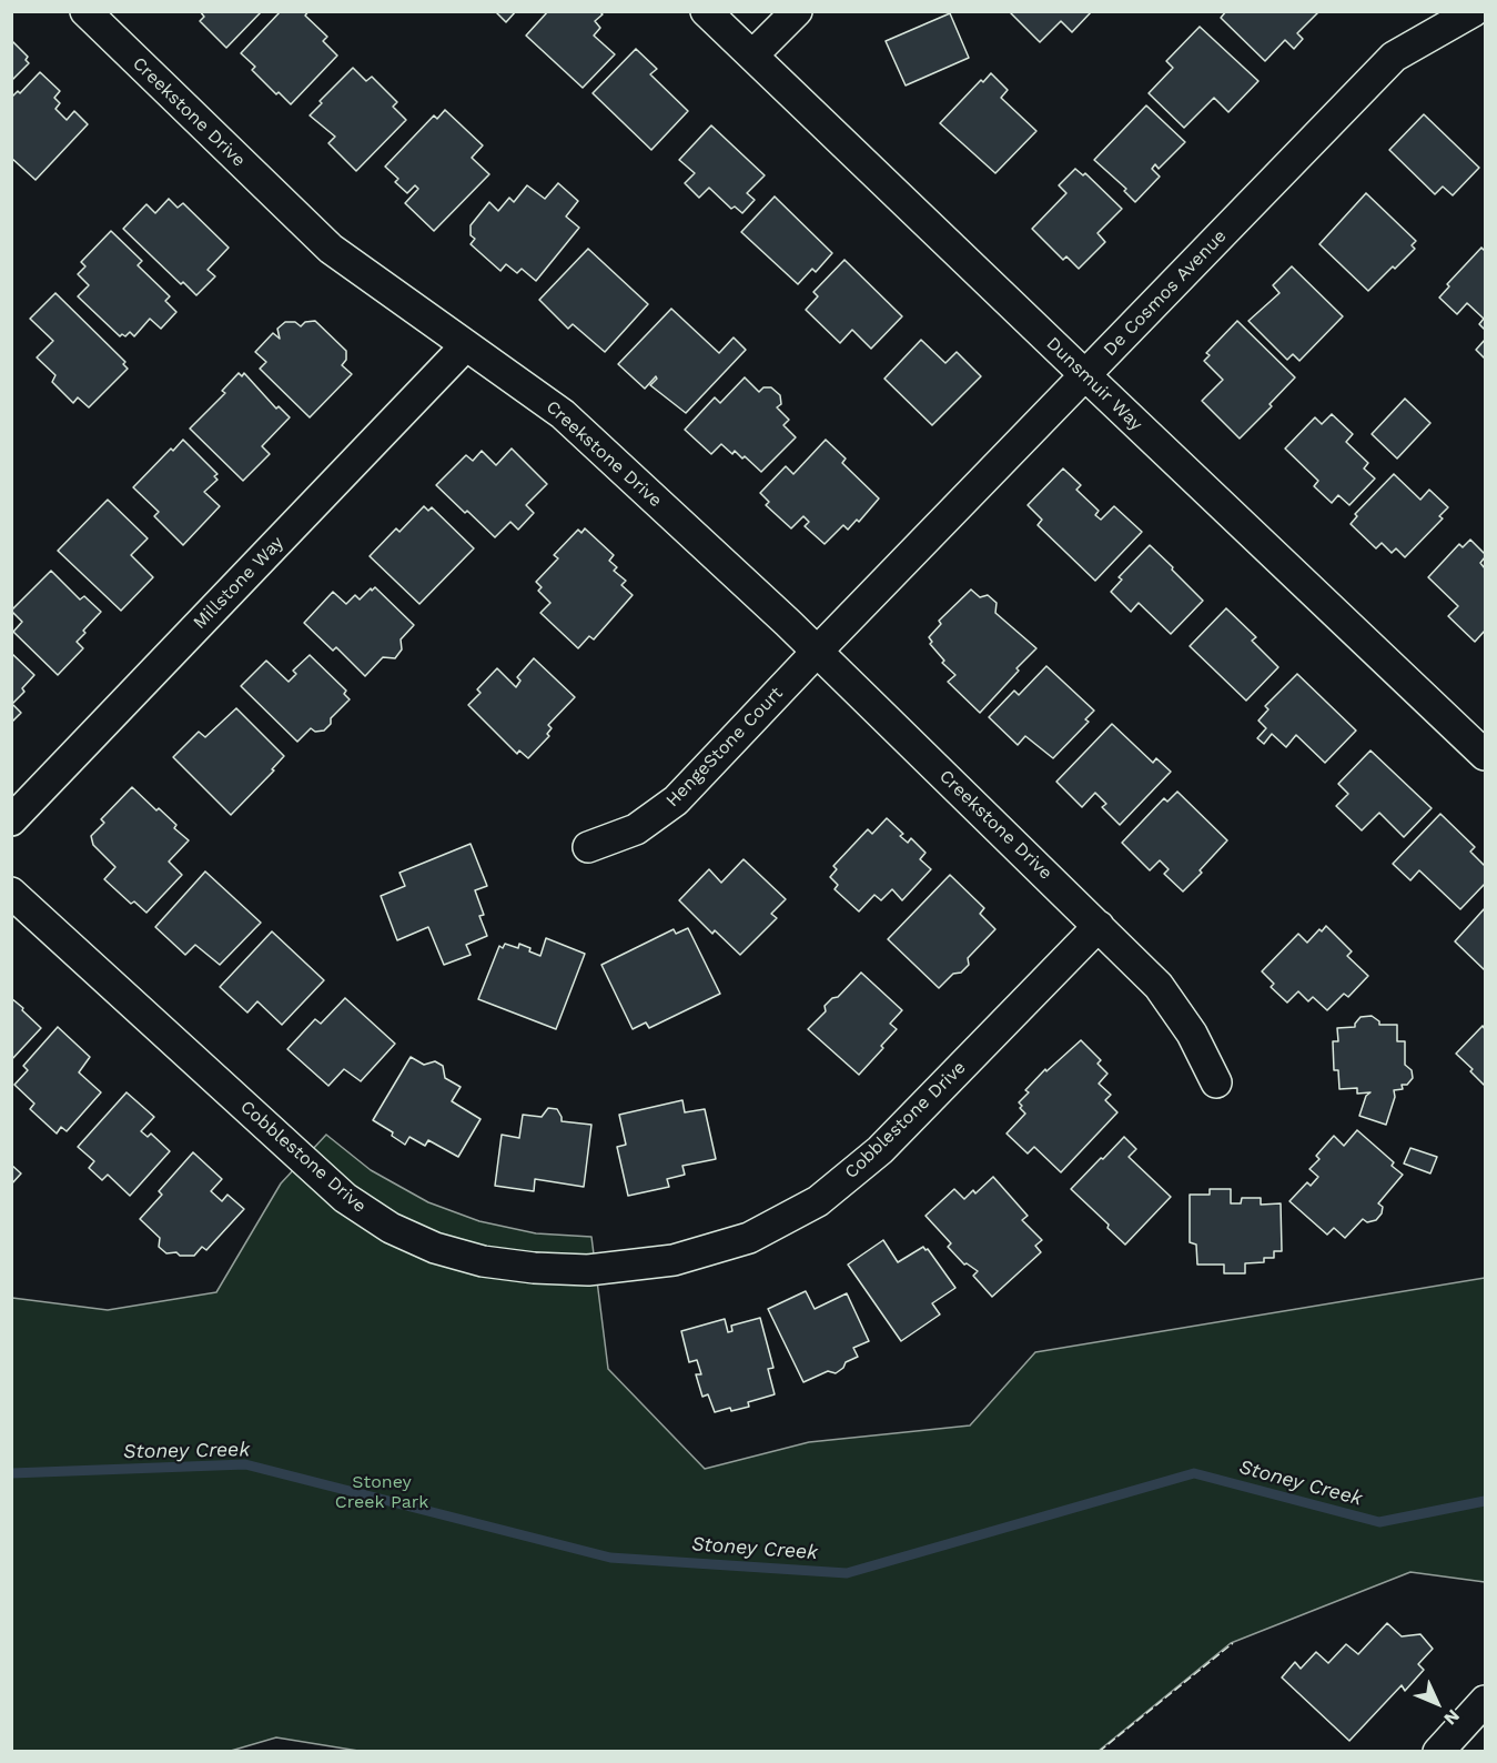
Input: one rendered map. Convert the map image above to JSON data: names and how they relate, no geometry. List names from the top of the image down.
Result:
{
  "streets": {
    "street": [
      "Creekstone Drive",
      "De Cosmos Avenue",
      "Dunsmuir Way",
      "Millstone Way",
      "HengeStone Court",
      "Cobblestone Drive"
    ]
  },
  "crossings": [
    ["Creekstone Drive", "De Cosmos Avenue"],
    ["Creekstone Drive", "Millstone Way"],
    ["Creekstone Drive", "HengeStone Court"],
    ["Creekstone Drive", "Cobblestone Drive"],
    ["De Cosmos Avenue", "Dunsmuir Way"],
    ["De Cosmos Avenue", "HengeStone Court"]
  ],
  "water": ["Stoney Creek"],
  "parks": ["Stoney Creek Park"],
  "north": "bottom right"
}
